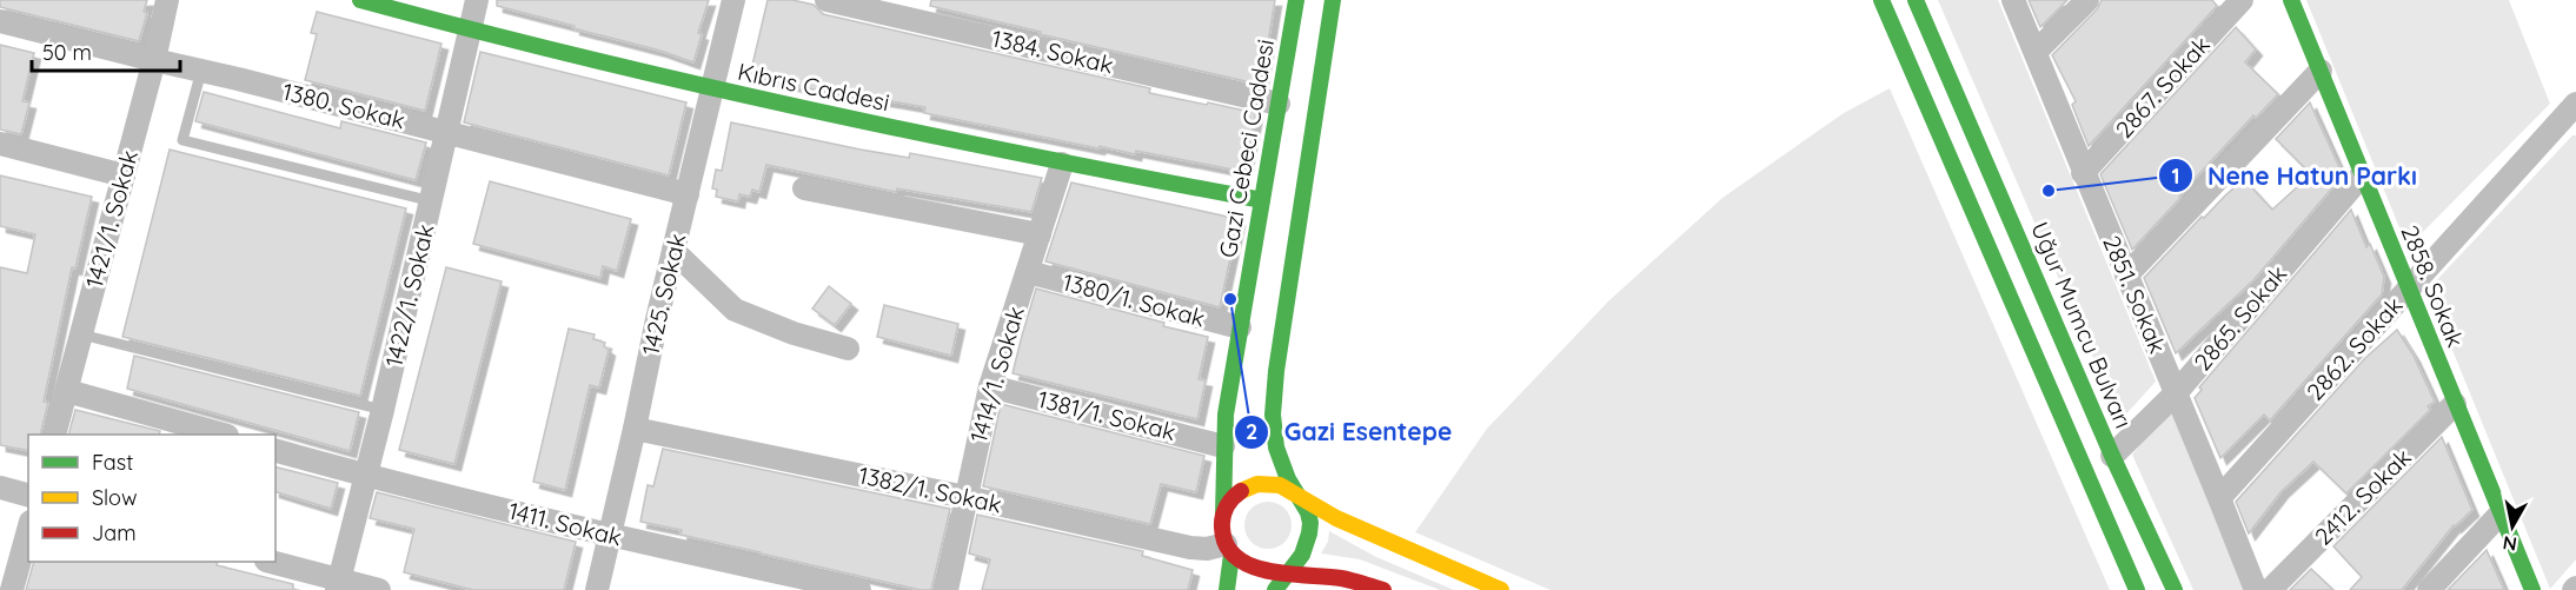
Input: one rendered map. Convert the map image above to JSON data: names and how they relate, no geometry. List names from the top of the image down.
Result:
{
  "streets": {
    "main road": [
      "Kıbrıs Caddesi",
      "Gazi Cebeci Caddesi",
      "2858. Sokak",
      "Uğur Mumcu Bulvarı"
    ],
    "street": [
      "1384. Sokak",
      "2867. Sokak",
      "1380. Sokak",
      "1421/1. Sokak",
      "1425. Sokak",
      "2851. Sokak",
      "1422/1. Sokak",
      "1380/1. Sokak",
      "2865. Sokak",
      "2862. Sokak",
      "1414/1. Sokak",
      "1381/1. Sokak",
      "1382/1. Sokak",
      "2412. Sokak",
      "1411. Sokak"
    ]
  },
  "crossings": [
    ["1384. Sokak", "Gazi Cebeci Caddesi"],
    ["Kıbrıs Caddesi", "Gazi Cebeci Caddesi"],
    ["Kıbrıs Caddesi", "1425. Sokak"],
    ["Kıbrıs Caddesi", "1422/1. Sokak"],
    ["Kıbrıs Caddesi", "1414/1. Sokak"],
    ["2867. Sokak", "2851. Sokak"],
    ["1380. Sokak", "1421/1. Sokak"],
    ["1380. Sokak", "1425. Sokak"],
    ["1380. Sokak", "1422/1. Sokak"],
    ["Gazi Cebeci Caddesi", "1380/1. Sokak"],
    ["Gazi Cebeci Caddesi", "1381/1. Sokak"],
    ["Gazi Cebeci Caddesi", "1382/1. Sokak"],
    ["2858. Sokak", "2865. Sokak"],
    ["2858. Sokak", "2862. Sokak"],
    ["2858. Sokak", "2412. Sokak"],
    ["1425. Sokak", "1382/1. Sokak"],
    ["1425. Sokak", "1411. Sokak"],
    ["2851. Sokak", "2865. Sokak"],
    ["2851. Sokak", "2862. Sokak"],
    ["1422/1. Sokak", "1411. Sokak"],
    ["1380/1. Sokak", "1414/1. Sokak"],
    ["2865. Sokak", "Uğur Mumcu Bulvarı"],
    ["1414/1. Sokak", "1381/1. Sokak"],
    ["1414/1. Sokak", "1382/1. Sokak"]
  ],
  "places": ["Nene Hatun Parkı", "Gazi Esentepe"],
  "legend": ["Fast", "Slow", "Jam"],
  "scale_bar": "50 m",
  "north": "bottom"
}
